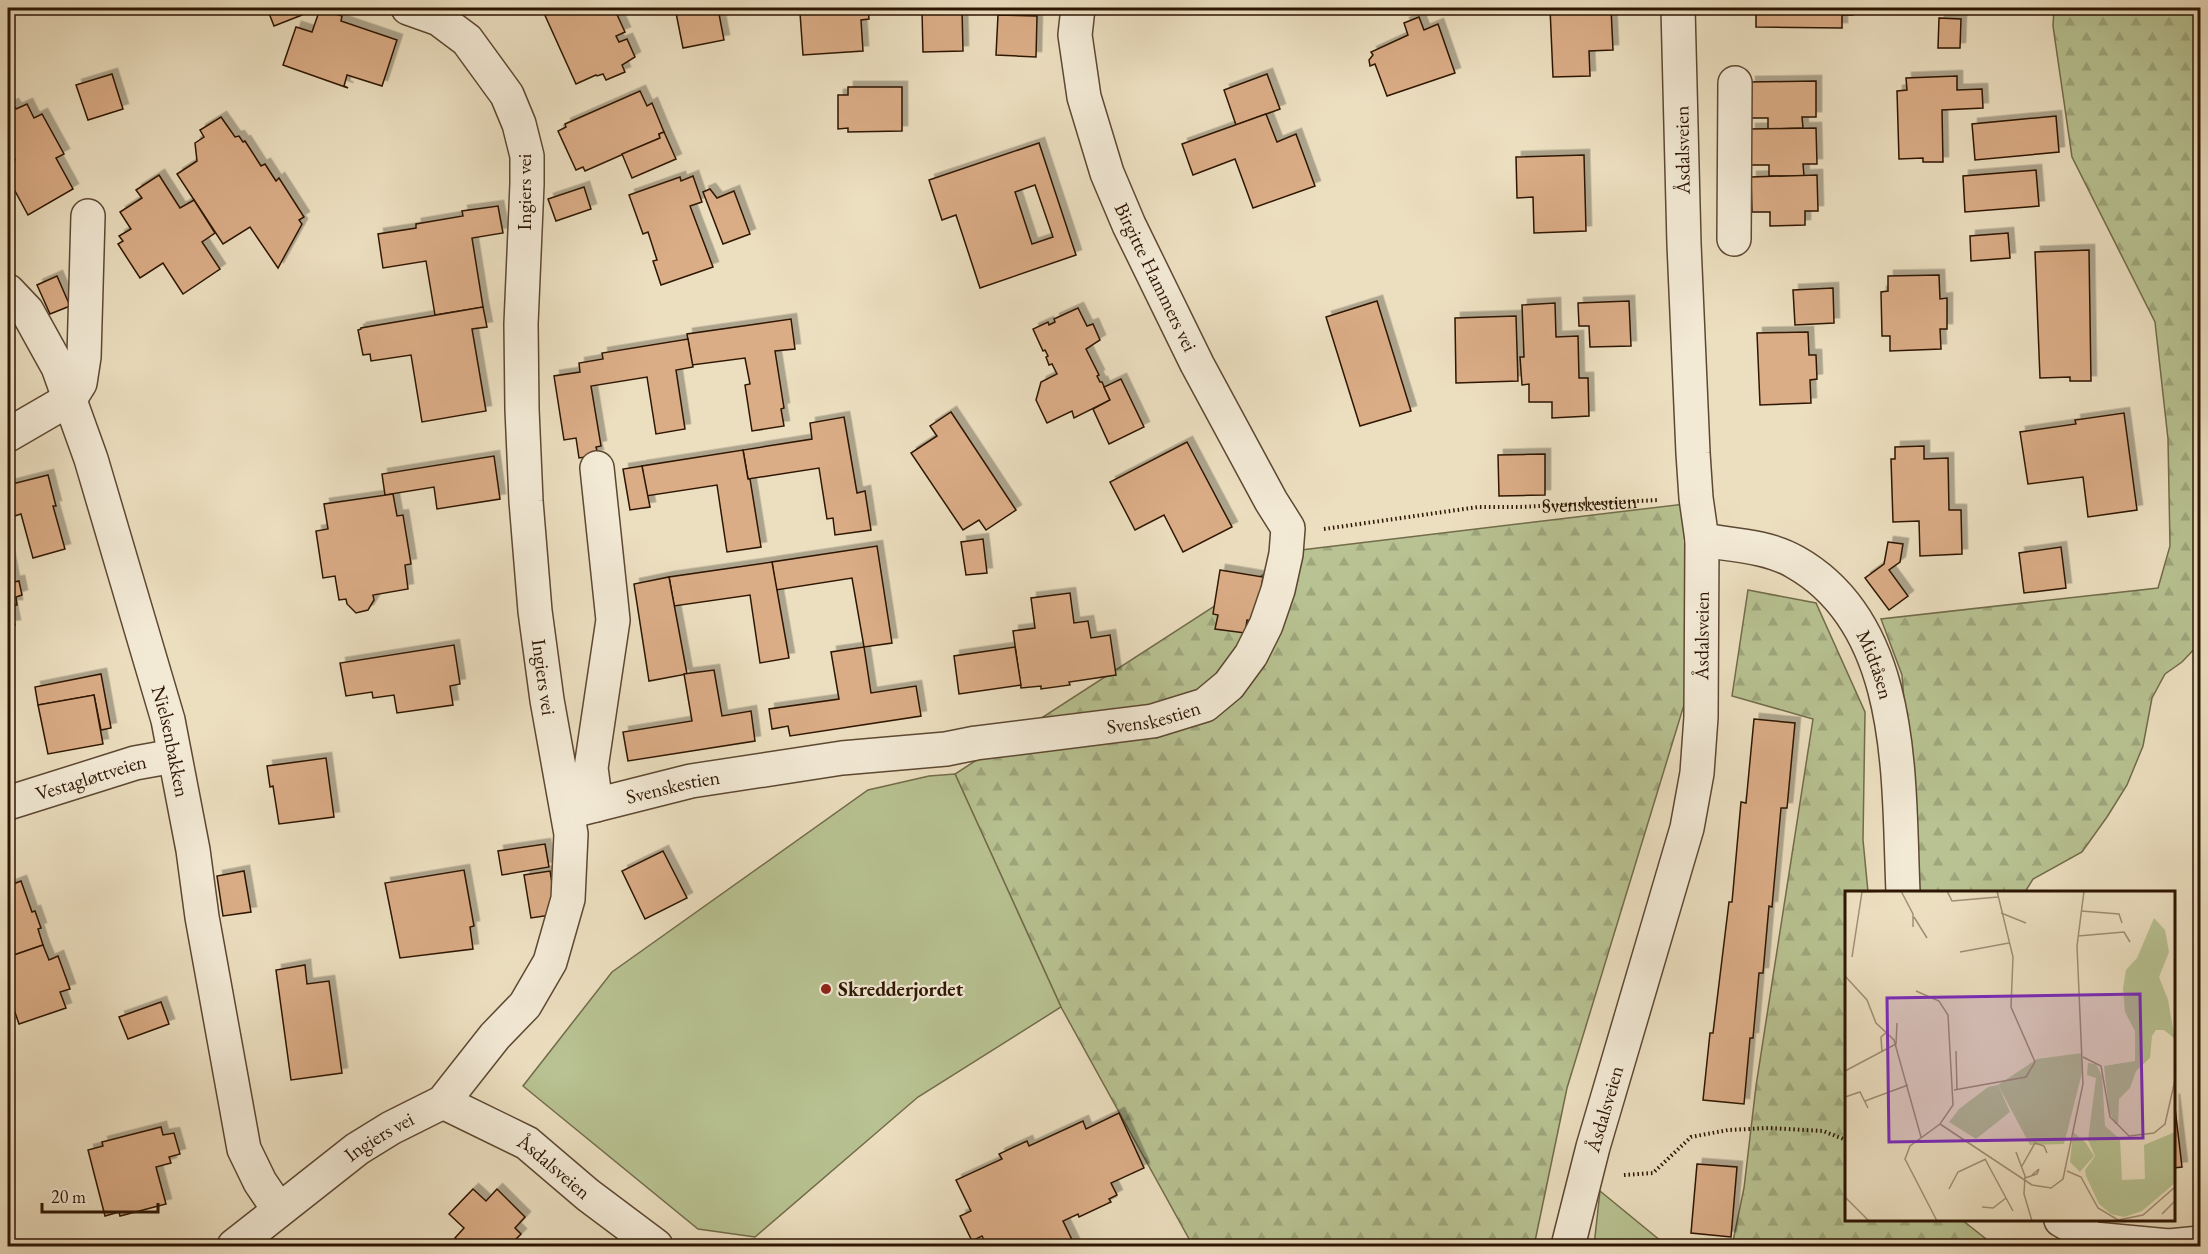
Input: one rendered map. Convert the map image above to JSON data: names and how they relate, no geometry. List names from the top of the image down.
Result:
{
  "streets": {
    "street": [
      "Åsdalsveien",
      "Ingiers vei",
      "Birgitte Hammers vei",
      "Svenskestien",
      "Midtåsen",
      "Nielsenbakken",
      "Vestagløttveien"
    ]
  },
  "crossings": [
    ["Åsdalsveien", "Ingiers vei"],
    ["Åsdalsveien", "Svenskestien"],
    ["Åsdalsveien", "Midtåsen"],
    ["Ingiers vei", "Svenskestien"],
    ["Ingiers vei", "Nielsenbakken"],
    ["Birgitte Hammers vei", "Svenskestien"],
    ["Nielsenbakken", "Vestagløttveien"]
  ],
  "places": ["Skredderjordet"],
  "scale_bar": "20 m"
}
